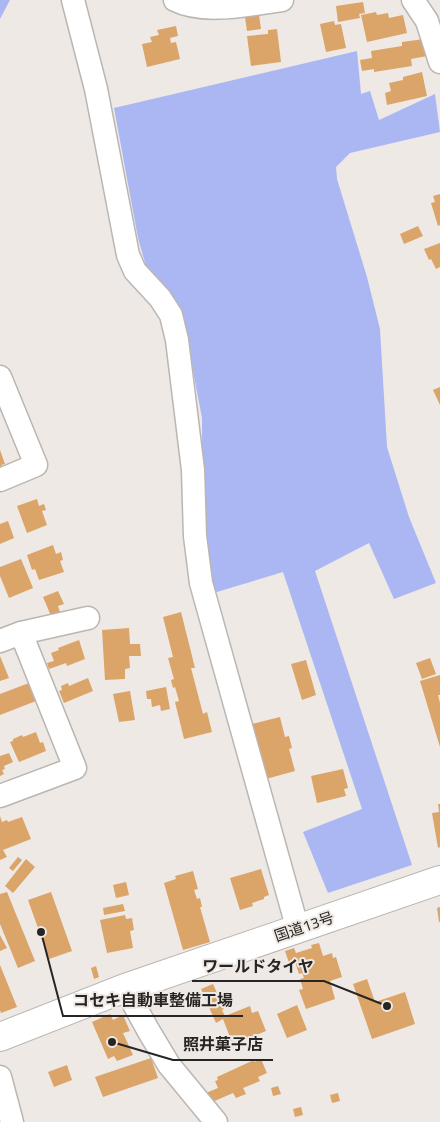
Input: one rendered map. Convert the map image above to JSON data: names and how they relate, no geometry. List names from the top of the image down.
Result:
{
  "streets": {
    "highway": ["国道13号"]
  },
  "places": ["コセキ自動車整備工場", "ワールドタイヤ", "照井菓子店"]
}
